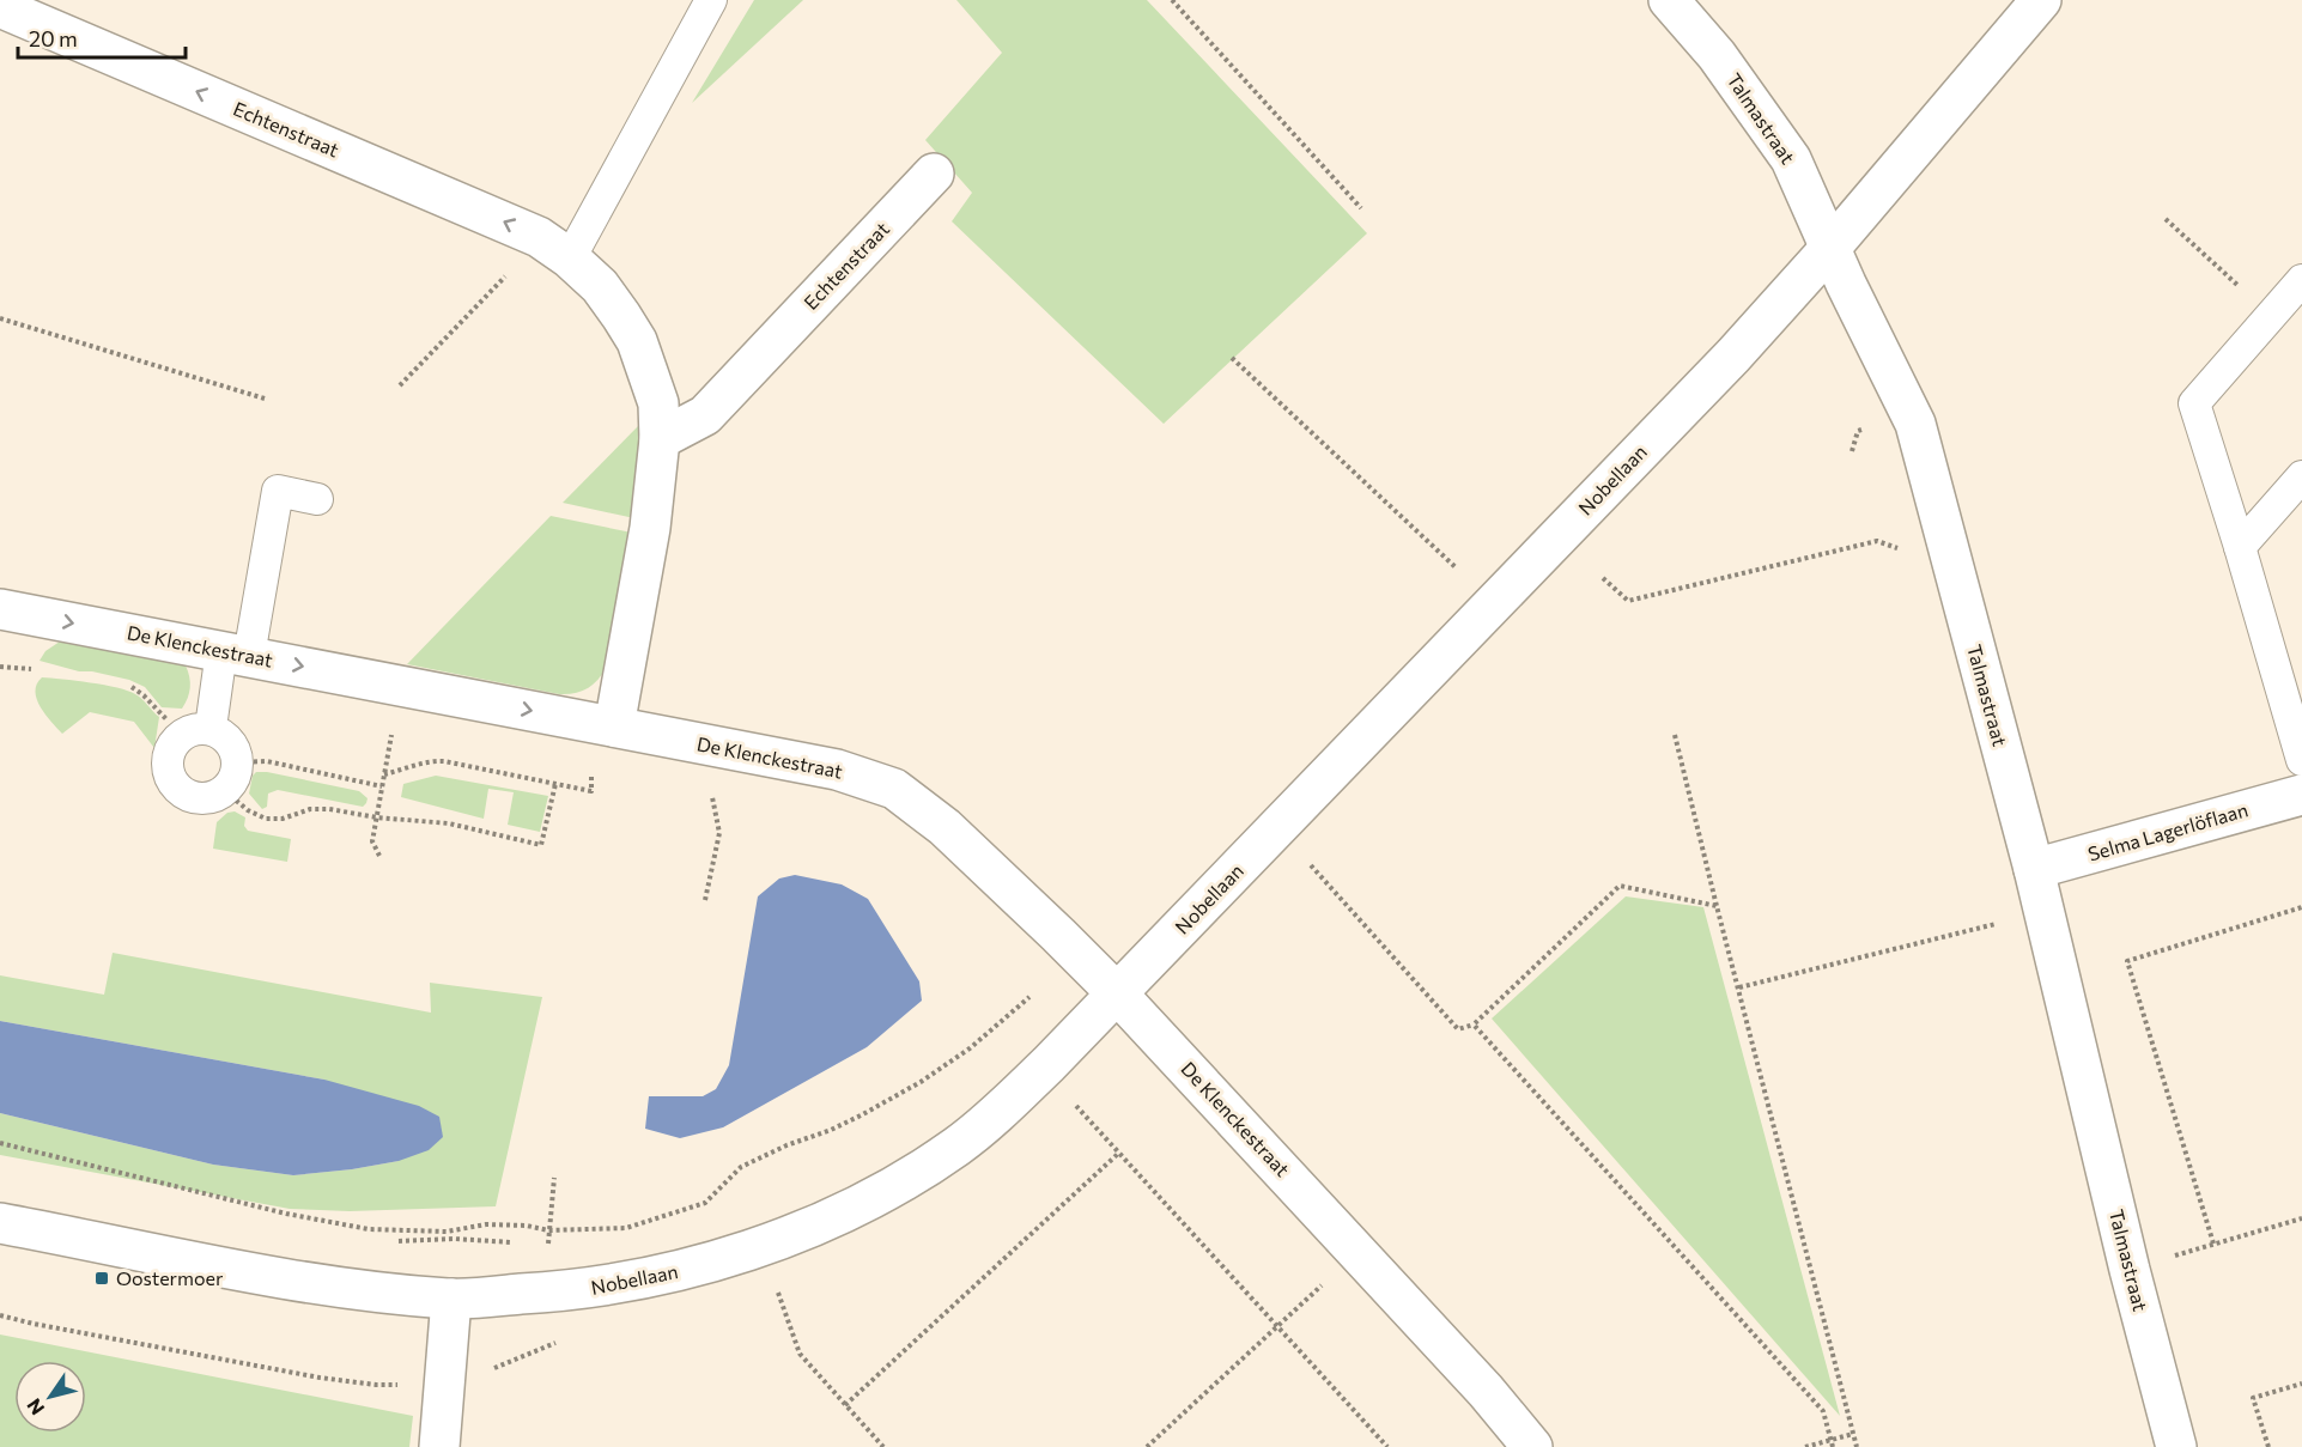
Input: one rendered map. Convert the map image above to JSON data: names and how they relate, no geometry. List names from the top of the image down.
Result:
{
  "streets": {
    "street": [
      "Talmastraat",
      "Echtenstraat",
      "Nobellaan",
      "De Klenckestraat",
      "Selma Lagerlöflaan"
    ]
  },
  "crossings": [
    ["Talmastraat", "Nobellaan"],
    ["Talmastraat", "Selma Lagerlöflaan"],
    ["Echtenstraat", "De Klenckestraat"],
    ["Nobellaan", "De Klenckestraat"]
  ],
  "one_way": ["Echtenstraat"],
  "places": {
    "transit": ["Oostermoer"]
  },
  "scale_bar": "20 m",
  "north": "bottom left"
}
